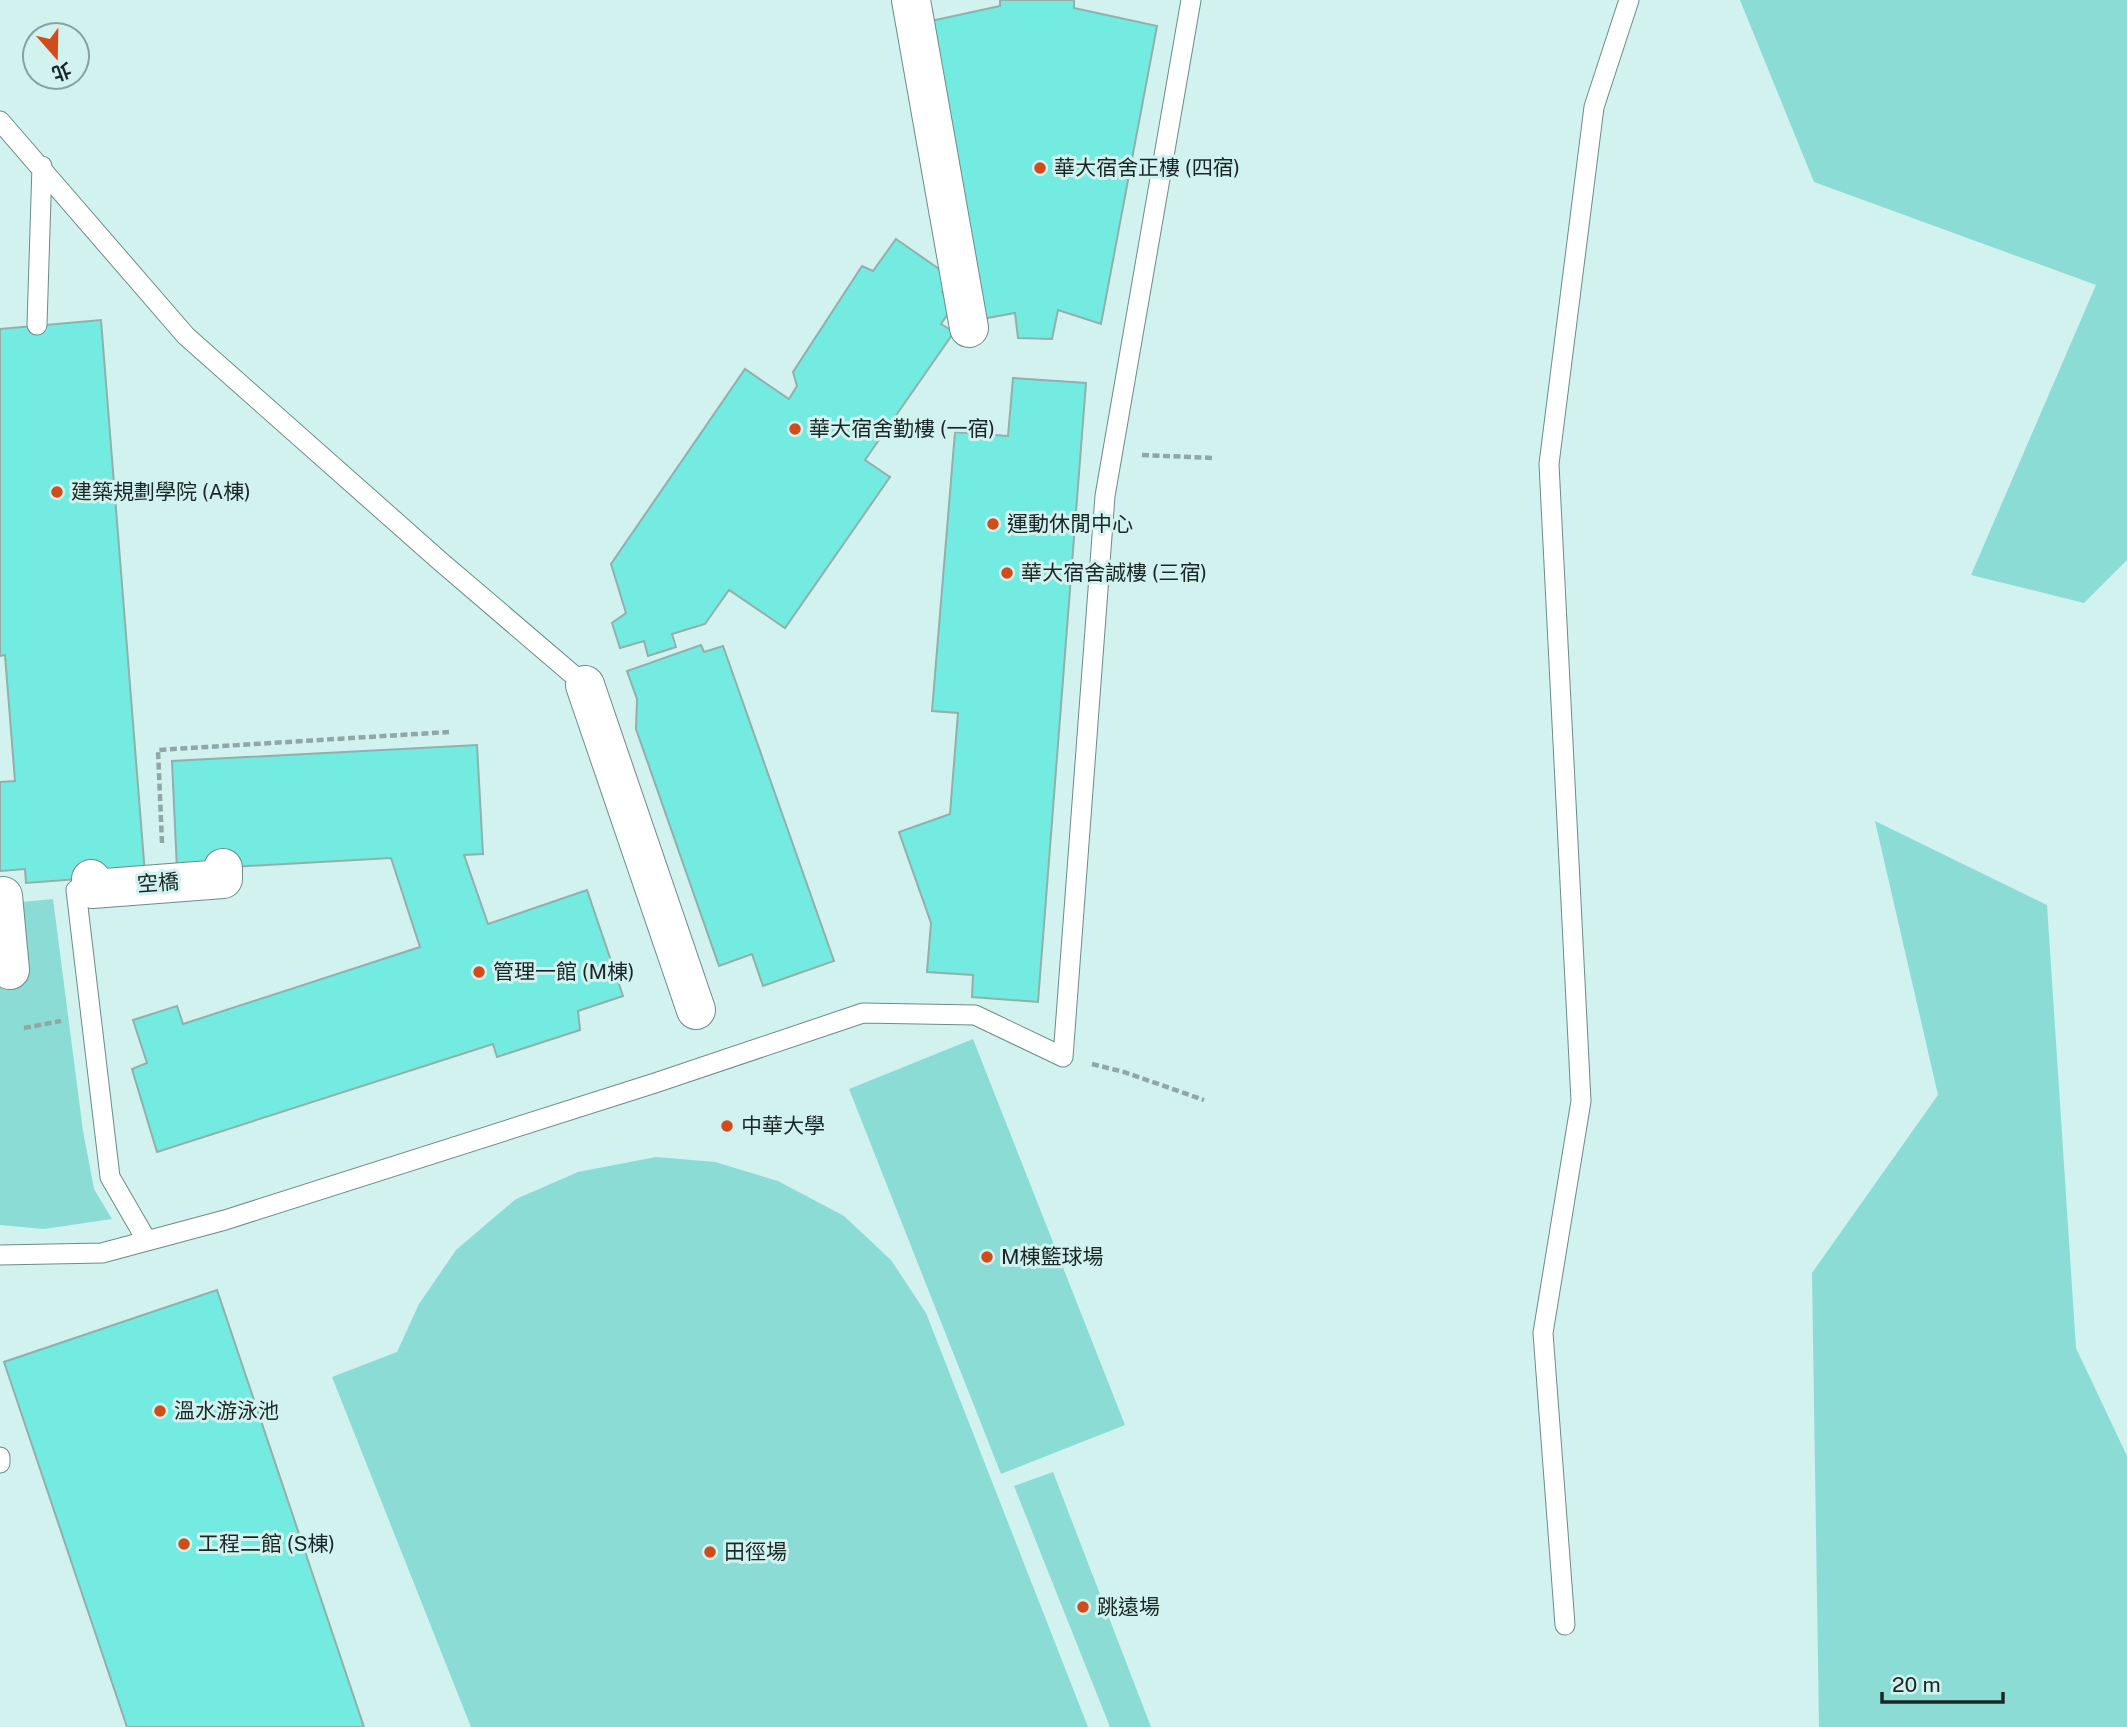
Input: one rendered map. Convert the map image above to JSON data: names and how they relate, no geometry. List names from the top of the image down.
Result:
{
  "streets": {
    "street": ["空橋"]
  },
  "places": [
    "華大宿舍正樓 (四宿)",
    "華大宿舍勤樓 (一宿)",
    "建築規劃學院 (A棟)",
    "運動休閒中心",
    "華大宿舍誠樓 (三宿)",
    "管理一館 (M棟)",
    "中華大學",
    "M棟籃球場",
    "溫水游泳池",
    "工程二館 (S棟)",
    "田徑場",
    "跳遠場"
  ],
  "scale_bar": "20 m",
  "north": "bottom"
}
